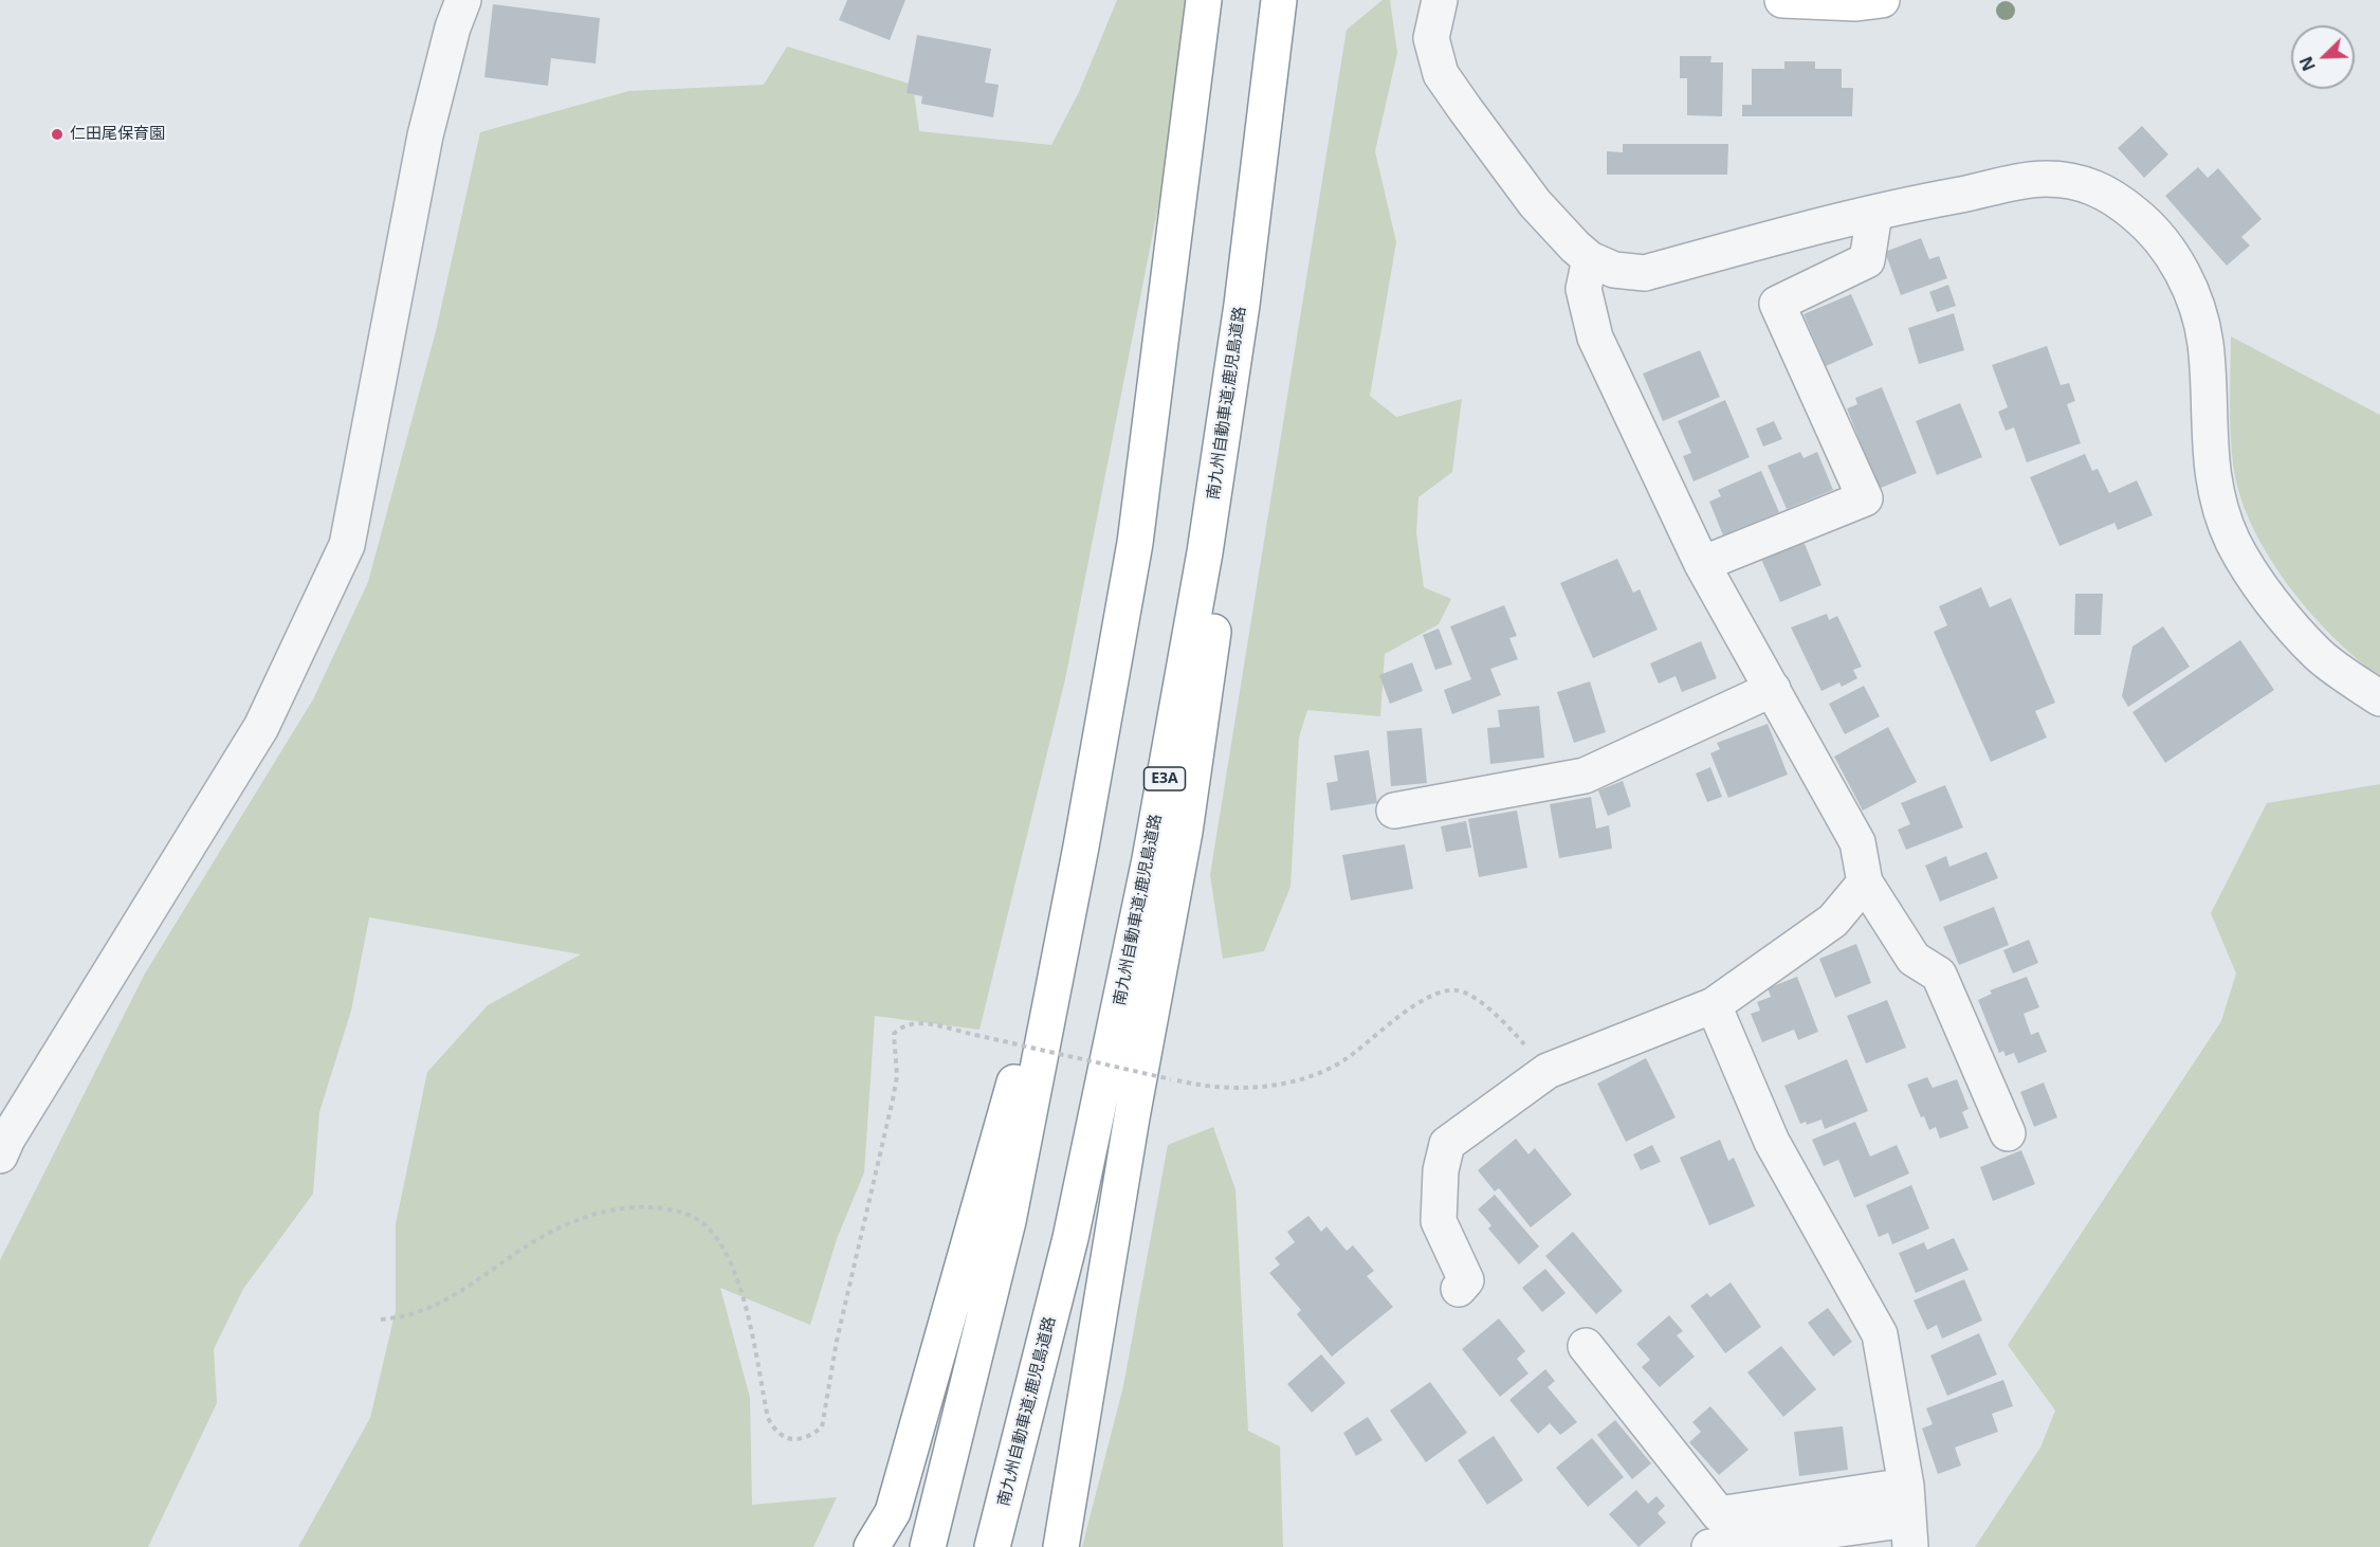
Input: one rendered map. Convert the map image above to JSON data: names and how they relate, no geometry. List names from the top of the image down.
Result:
{
  "streets": {
    "main road": ["南九州自動車道;鹿児島道路", "E3A"]
  },
  "places": ["仁田尾保育園"],
  "north": "bottom left"
}
